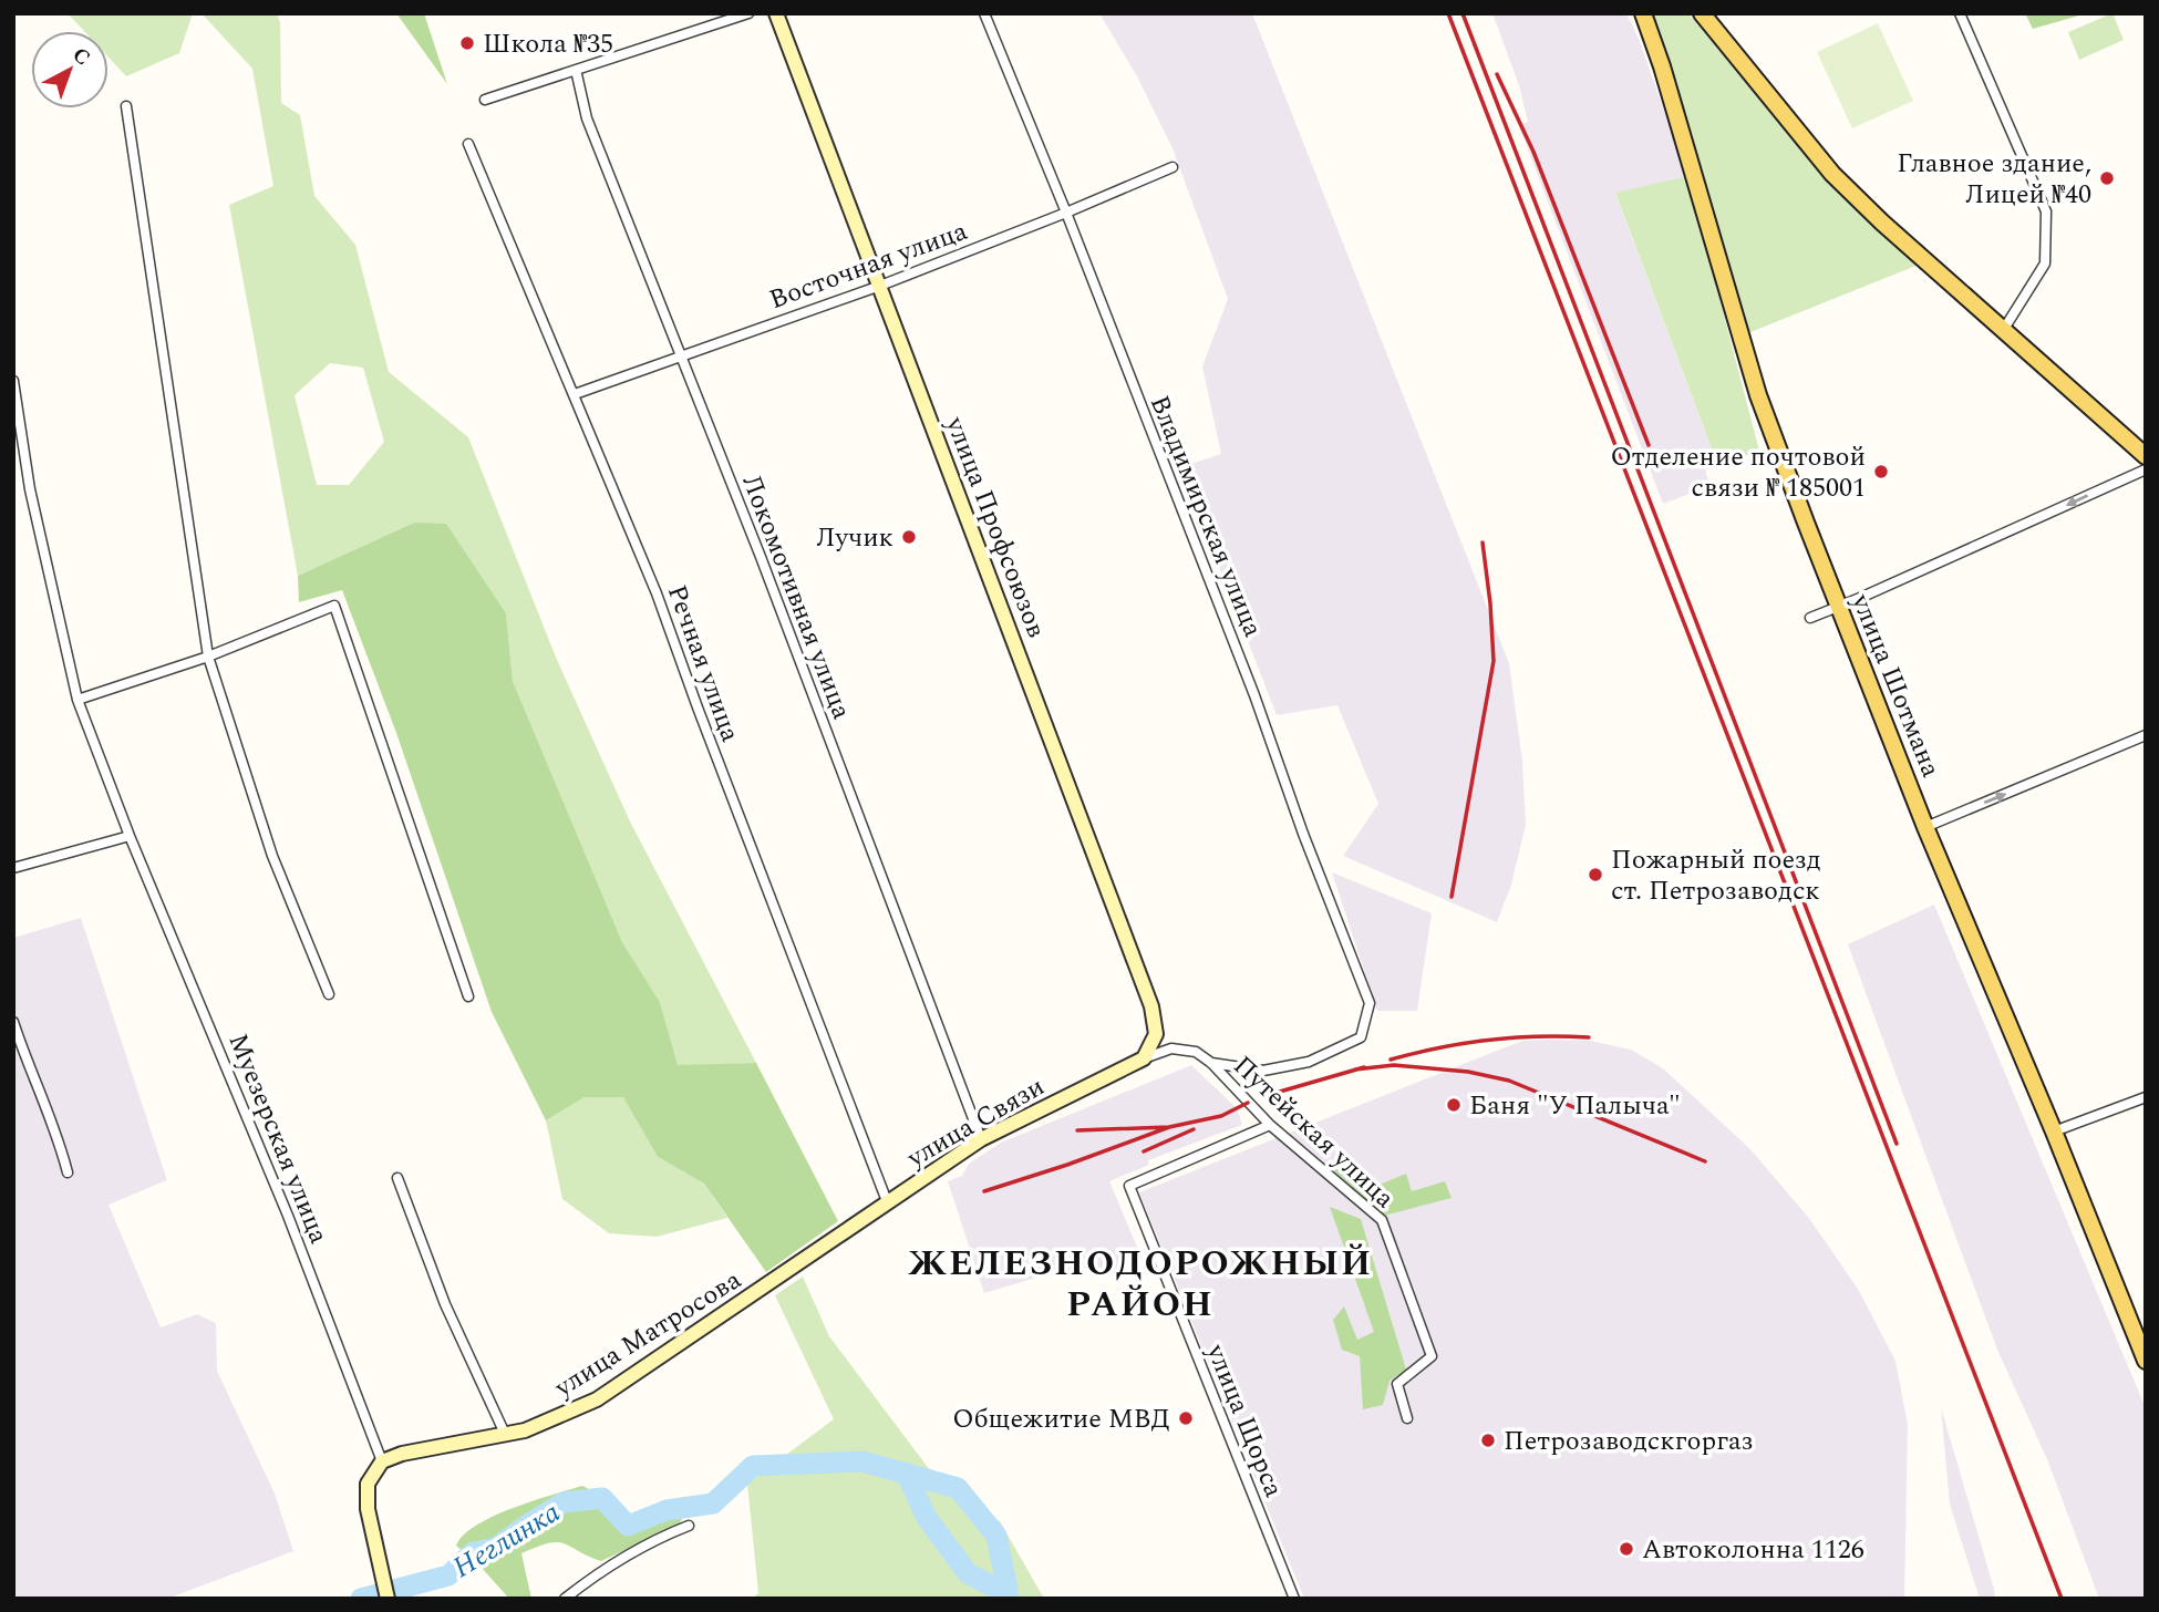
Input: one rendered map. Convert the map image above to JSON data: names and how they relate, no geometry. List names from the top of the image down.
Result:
{
  "streets": {
    "main road": [
      "улица Профсоюзов",
      "улица Шотмана",
      "улица Связи",
      "улица Матросова"
    ],
    "street": [
      "Восточная улица",
      "Владимирская улица",
      "Локомотивная улица",
      "Речная улица",
      "Путейская улица",
      "Муезерская улица",
      "улица Щорса"
    ]
  },
  "crossings": [
    ["Восточная улица", "Владимирская улица"],
    ["Восточная улица", "улица Профсоюзов"],
    ["Восточная улица", "Локомотивная улица"],
    ["Восточная улица", "Речная улица"],
    ["Владимирская улица", "Путейская улица"],
    ["улица Профсоюзов", "улица Связи"],
    ["улица Профсоюзов", "Путейская улица"],
    ["Локомотивная улица", "улица Связи"],
    ["Речная улица", "улица Связи"],
    ["улица Связи", "Путейская улица"],
    ["улица Связи", "улица Матросова"],
    ["Путейская улица", "улица Щорса"],
    ["Муезерская улица", "улица Матросова"]
  ],
  "districts": ["ЖЕЛЕЗНОДОРОЖНЫЙ РАЙОН"],
  "water": ["Неглинка"],
  "places": [
    "Школа №35",
    "Главное здание, Лицей №40",
    "Отделение почтовой связи № 185001",
    "Лучик",
    "Пожарный поезд ст. Петрозаводск",
    "Баня \"У Палыча\"",
    "Общежитие МВД",
    "Петрозаводскгоргаз",
    "Автоколонна 1126"
  ],
  "north": "top right"
}
